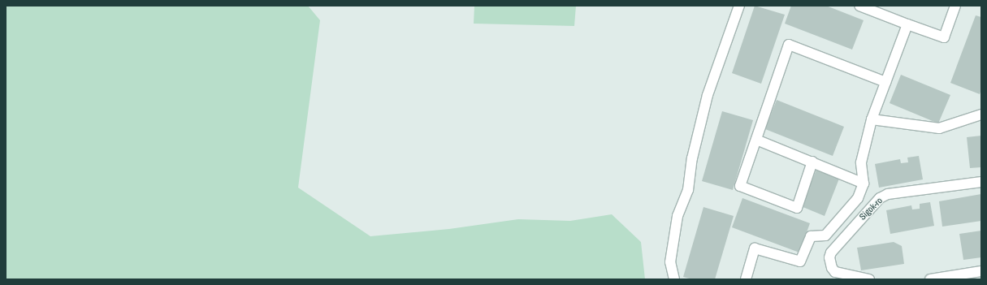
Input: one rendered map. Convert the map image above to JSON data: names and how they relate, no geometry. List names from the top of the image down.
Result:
{
  "streets": {
    "street": ["Sigok-ro"]
  }
}
